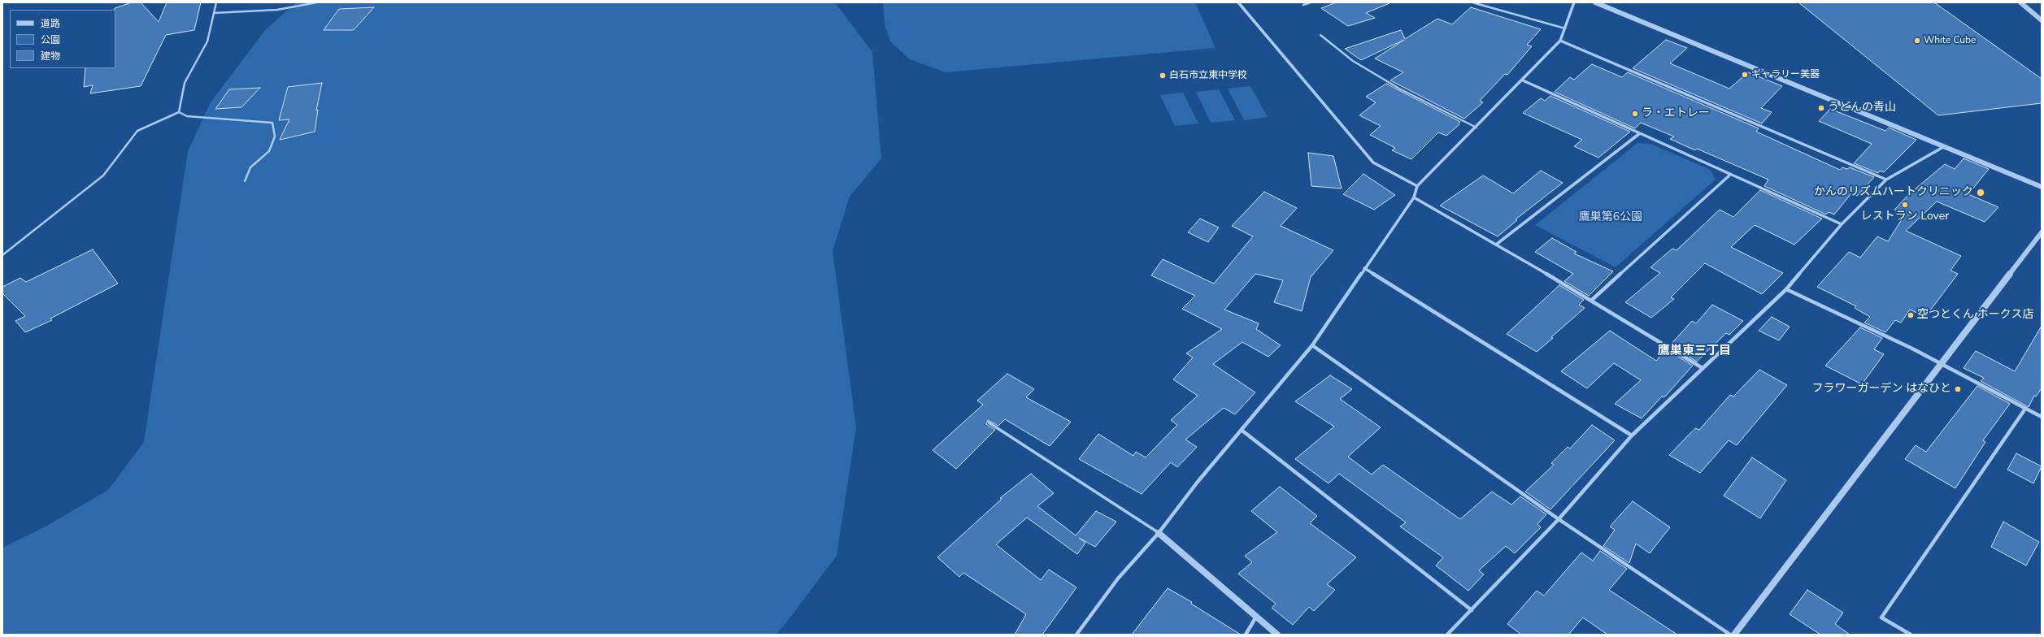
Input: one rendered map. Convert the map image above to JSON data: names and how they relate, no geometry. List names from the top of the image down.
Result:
{
  "districts": ["鷹巣東三丁目"],
  "parks": ["鷹巣第6公園"],
  "places": [
    "White Cube",
    "ギャラリー美器",
    "白石市立東中学校",
    "うどんの青山",
    "ラ・エトレー",
    "かんのリズムハートクリニック",
    "レストラン Lover",
    "空つとくん ホークス店",
    "フラワーガーデン はなひと"
  ],
  "legend": ["道路", "公園", "建物"]
}
